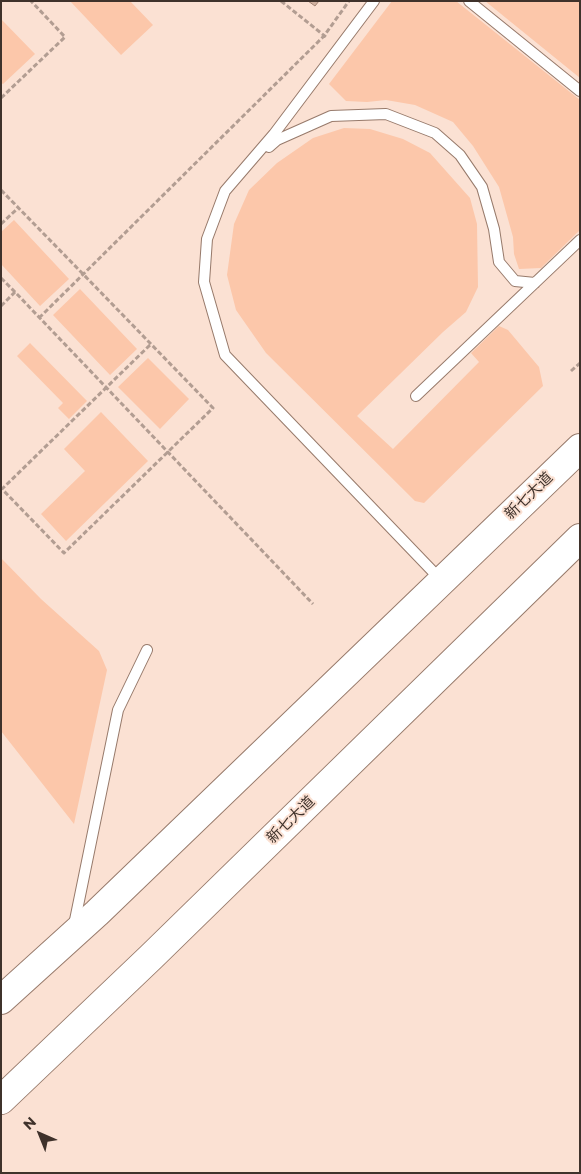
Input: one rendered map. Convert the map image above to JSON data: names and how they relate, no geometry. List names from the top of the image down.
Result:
{
  "streets": {
    "main road": ["新七大道"]
  },
  "north": "top left"
}
